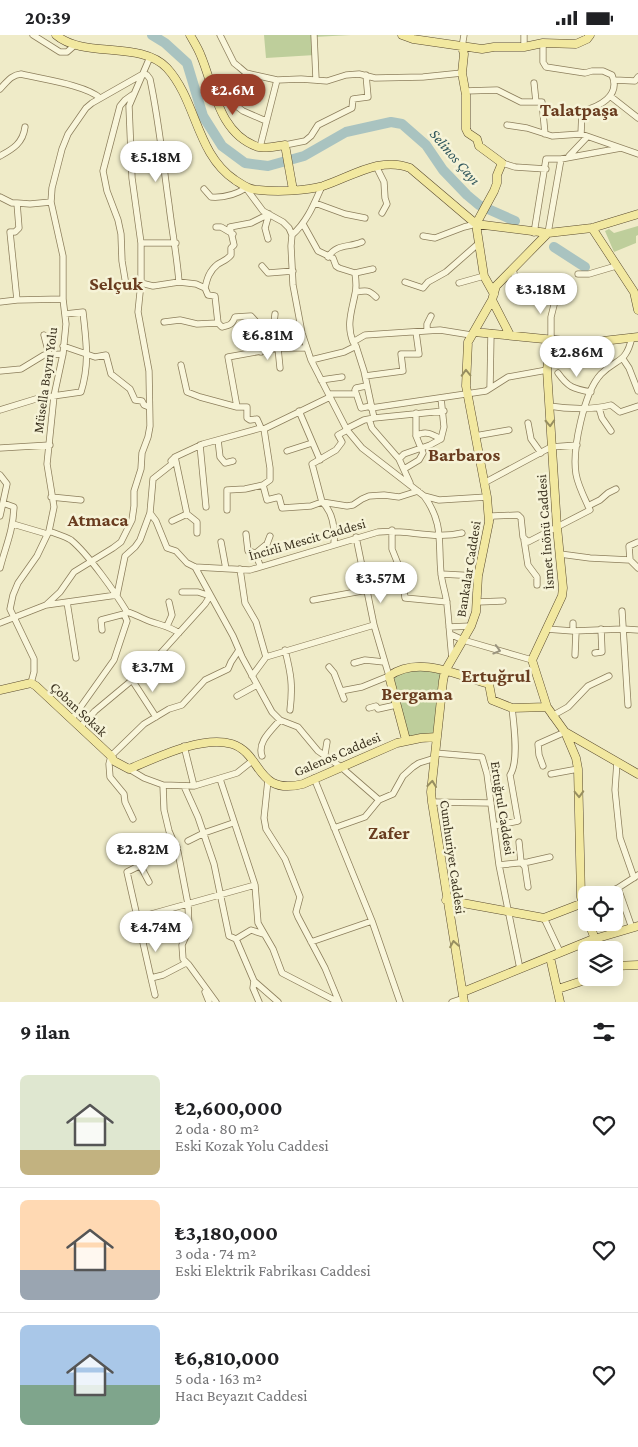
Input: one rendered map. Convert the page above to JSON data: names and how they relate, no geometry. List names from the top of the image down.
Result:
{
  "streets": {
    "main road": [
      "İsmet İnönü Caddesi",
      "Bankalar Caddesi",
      "Çoban Sokak",
      "Galenos Caddesi",
      "Cumhuriyet Caddesi"
    ],
    "street": ["Müsella Bayırı Yolu", "İncirli Mescit Caddesi", "Ertuğrul Caddesi"]
  },
  "crossings": [
    ["Müsella Bayırı Yolu", "Çoban Sokak"],
    ["Bankalar Caddesi", "Cumhuriyet Caddesi"],
    ["Galenos Caddesi", "Cumhuriyet Caddesi"],
    ["Ertuğrul Caddesi", "Cumhuriyet Caddesi"]
  ],
  "one_way": ["Cumhuriyet Caddesi"],
  "districts": [
    "Talatpaşa",
    "Selçuk",
    "Barbaros",
    "Atmaca",
    "Ertuğrul",
    "Bergama",
    "Zafer"
  ],
  "water": ["Selinos Çayı"],
  "page": {
    "status": "20:39",
    "price": [
      "₺2.6M",
      "₺5.18M",
      "₺3.18M",
      "₺6.81M",
      "₺2.86M",
      "₺3.57M",
      "₺3.7M",
      "₺2.82M",
      "₺4.74M"
    ],
    "heading": "9 ilan",
    "list": [
      {
        "name": "₺2,600,000",
        "note": "2 oda · 80 m² · Eski Kozak Yolu Caddesi"
      },
      {
        "name": "₺3,180,000",
        "note": "3 oda · 74 m² · Eski Elektrik Fabrikası Caddesi"
      },
      {
        "name": "₺6,810,000",
        "note": "5 oda · 163 m² · Hacı Beyazıt Caddesi"
      }
    ]
  }
}
